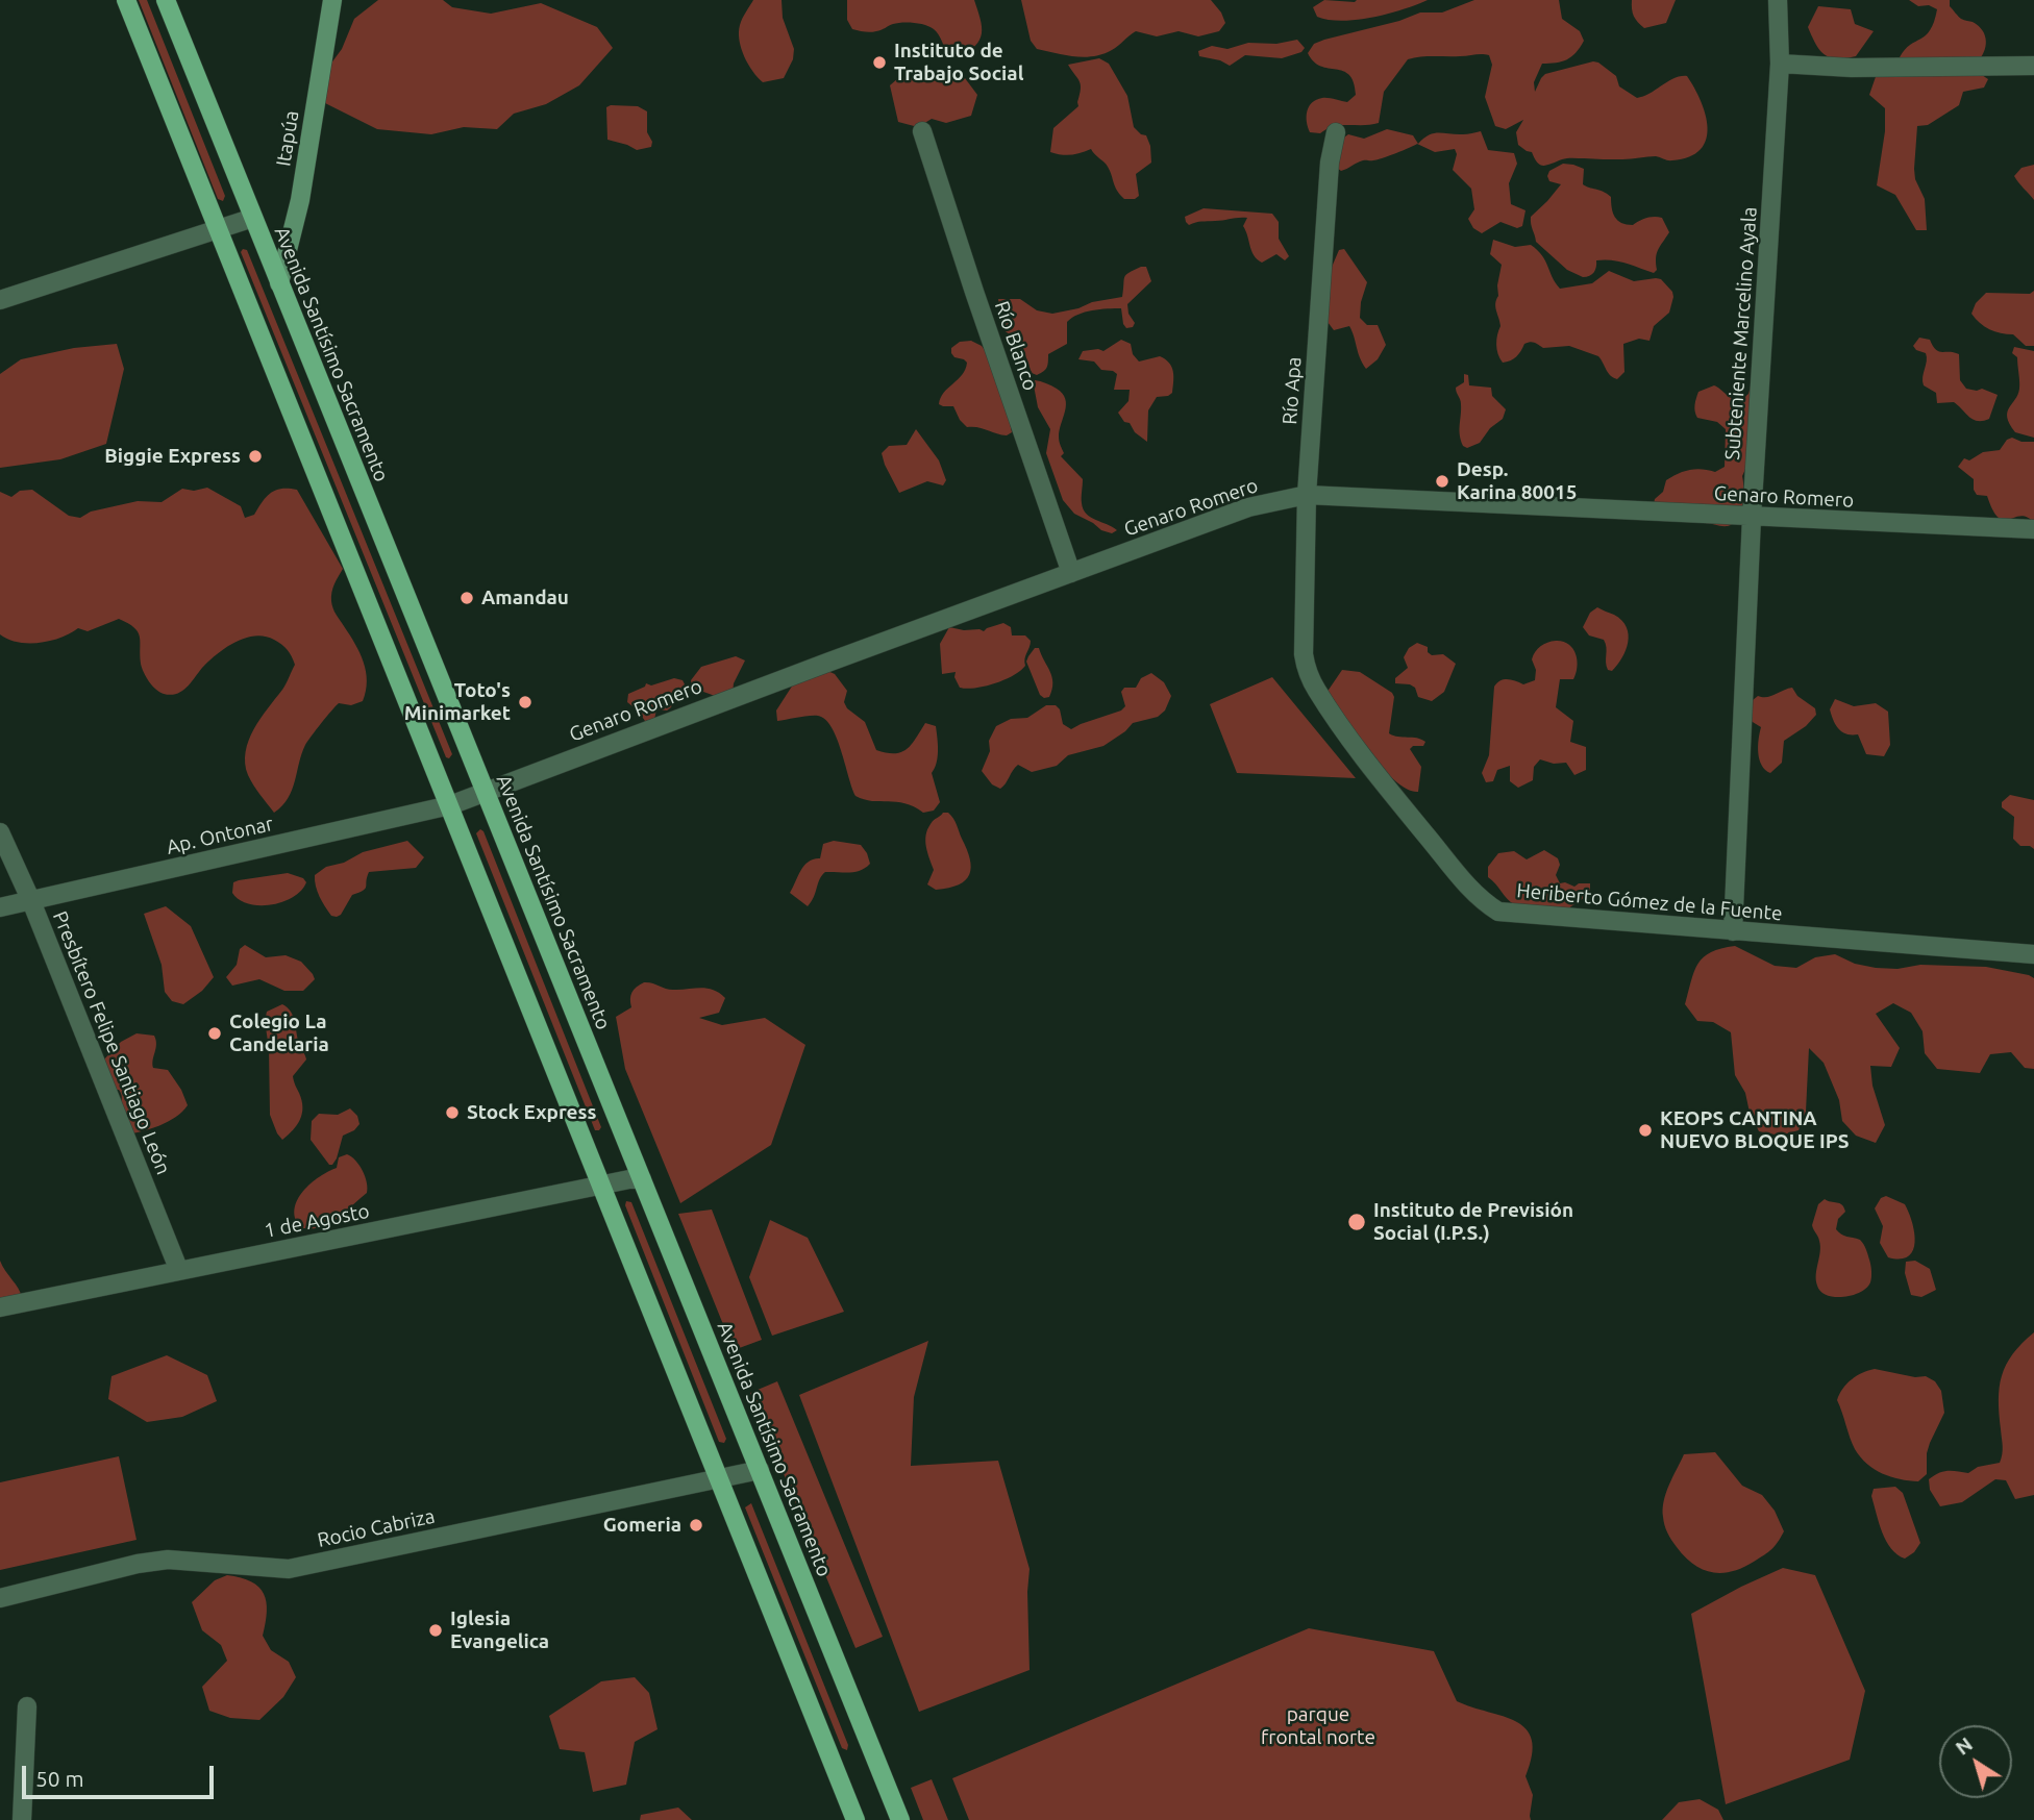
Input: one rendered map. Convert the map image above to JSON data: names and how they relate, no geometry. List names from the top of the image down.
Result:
{
  "streets": {
    "main road": ["Avenida Santísimo Sacramento"],
    "street": [
      "Itapúa",
      "Subteniente Marcelino Ayala",
      "Río Blanco",
      "Río Apa",
      "Genaro Romero",
      "Ap. Ontonar",
      "Heriberto Gómez de la Fuente",
      "Presbítero Felipe Santiago León",
      "1 de Agosto",
      "Rocio Cabriza"
    ]
  },
  "crossings": [
    ["Itapúa", "Avenida Santísimo Sacramento"],
    ["Subteniente Marcelino Ayala", "Genaro Romero"],
    ["Subteniente Marcelino Ayala", "Heriberto Gómez de la Fuente"],
    ["Río Blanco", "Genaro Romero"],
    ["Avenida Santísimo Sacramento", "Genaro Romero"],
    ["Avenida Santísimo Sacramento", "1 de Agosto"],
    ["Avenida Santísimo Sacramento", "Rocio Cabriza"],
    ["Río Apa", "Genaro Romero"],
    ["Río Apa", "Heriberto Gómez de la Fuente"],
    ["Genaro Romero", "Ap. Ontonar"],
    ["Ap. Ontonar", "Presbítero Felipe Santiago León"],
    ["Presbítero Felipe Santiago León", "1 de Agosto"]
  ],
  "parks": ["parque frontal norte"],
  "places": [
    "Instituto de Trabajo Social",
    "Biggie Express",
    "Desp. Karina 80015",
    "Amandau",
    "Toto's Minimarket",
    "Colegio La Candelaria",
    "Stock Express",
    "KEOPS CANTINA NUEVO BLOQUE IPS",
    "Instituto de Previsión Social (I.P.S.)",
    "Gomeria",
    "Iglesia Evangelica"
  ],
  "scale_bar": "50 m",
  "north": "top left"
}
